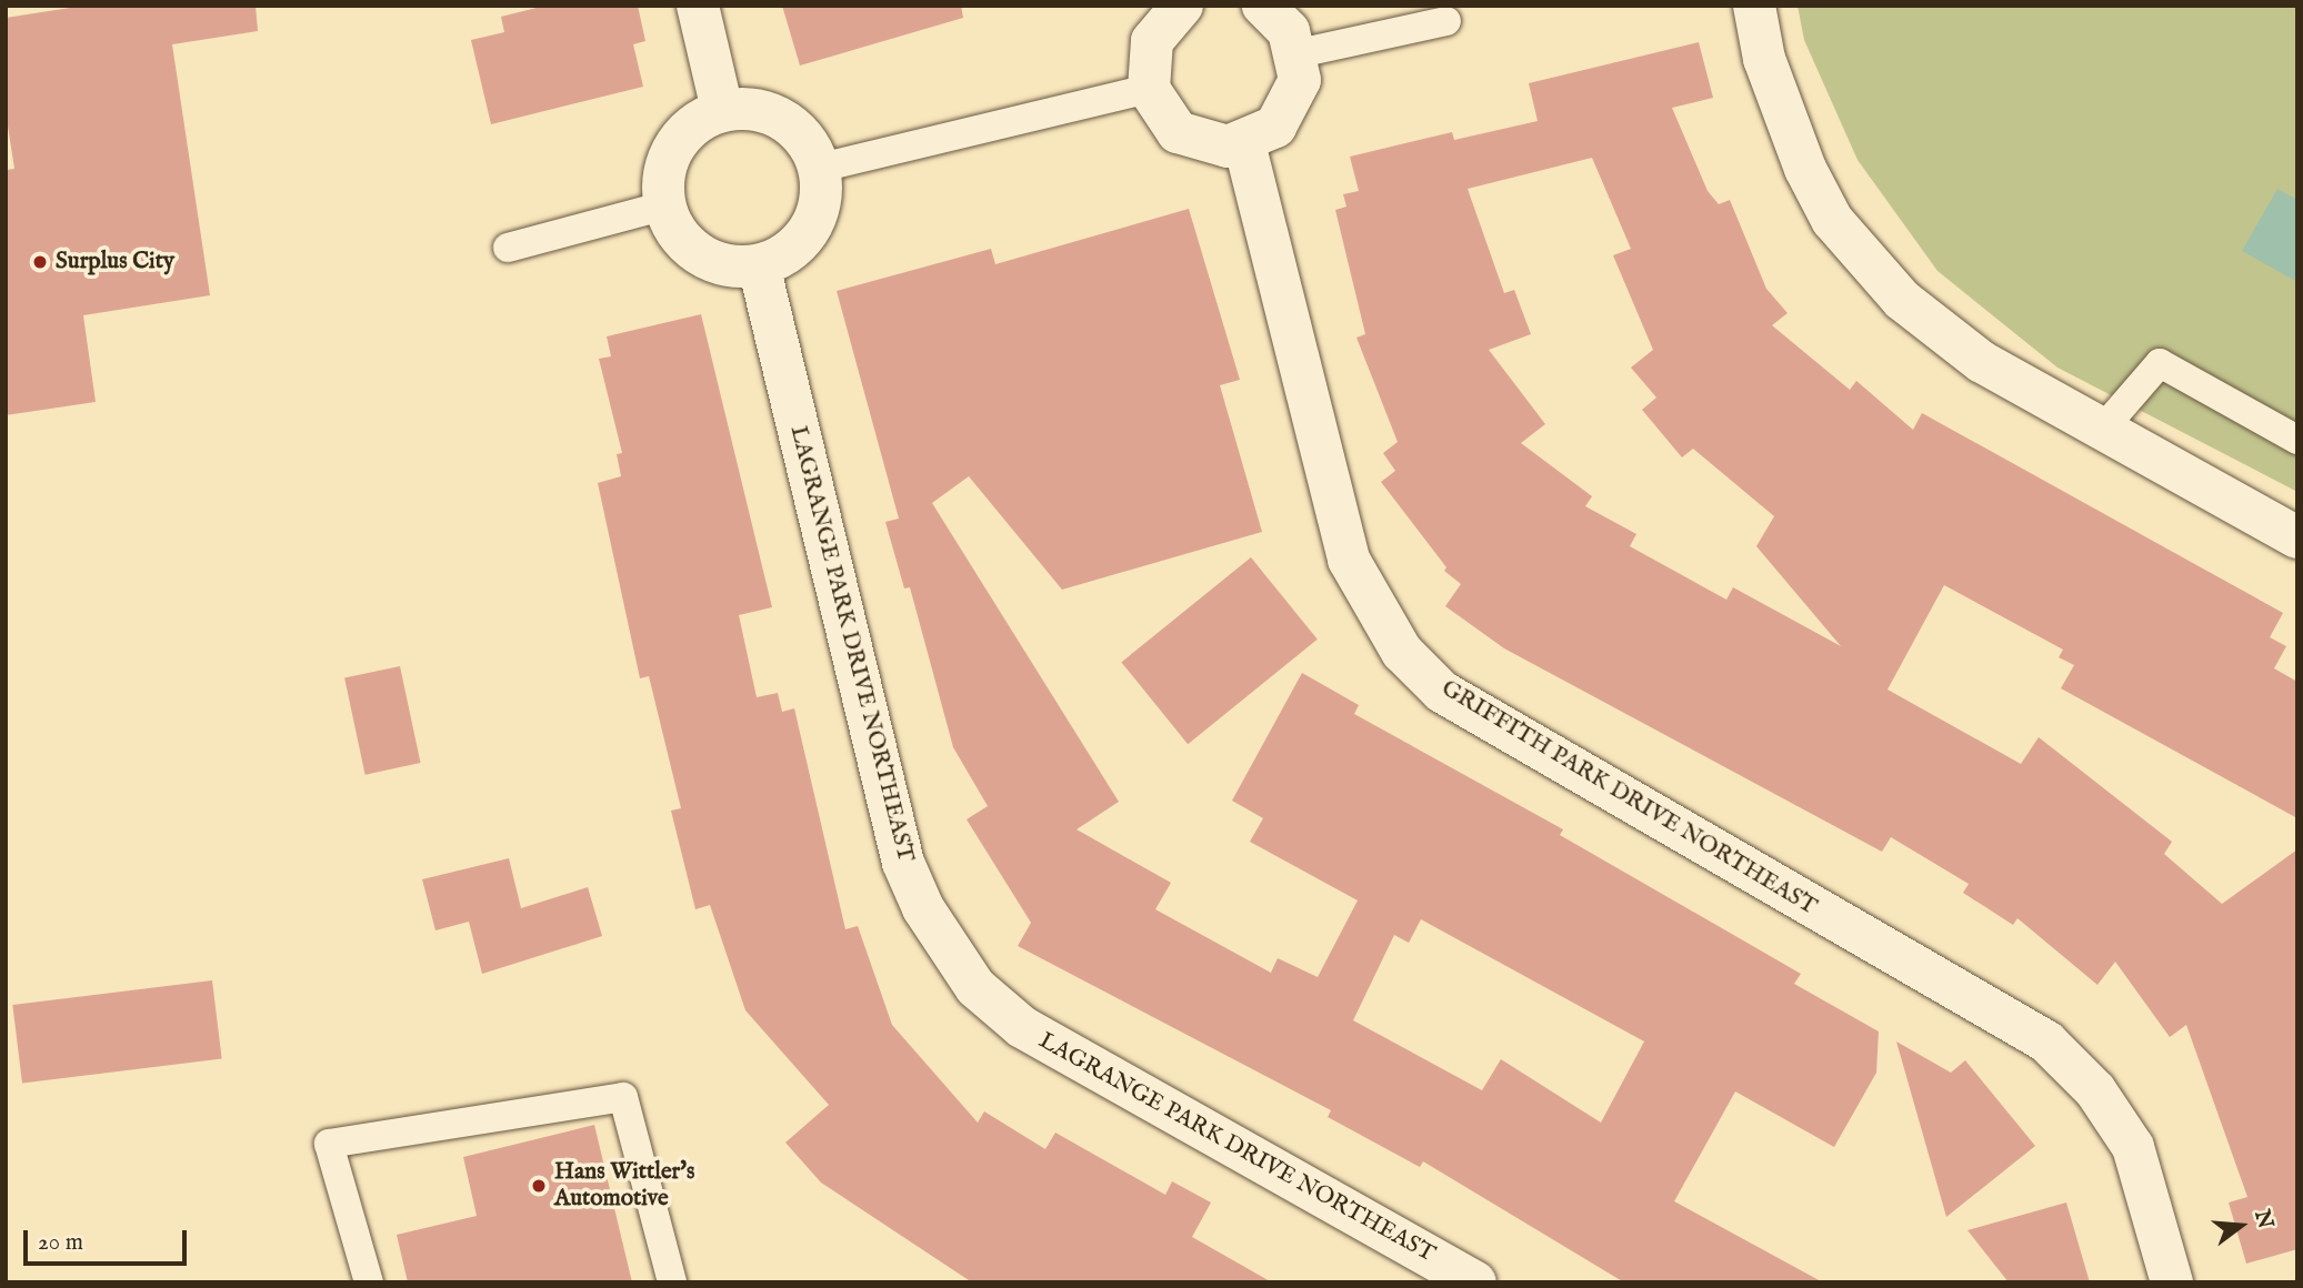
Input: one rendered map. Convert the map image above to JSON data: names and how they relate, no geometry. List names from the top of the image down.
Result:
{
  "streets": {
    "street": ["LAGRANGE PARK DRIVE NORTHEAST", "GRIFFITH PARK DRIVE NORTHEAST"]
  },
  "places": ["Surplus City", "Hans Wittler's Automotive"],
  "scale_bar": "20 m",
  "north": "right"
}
